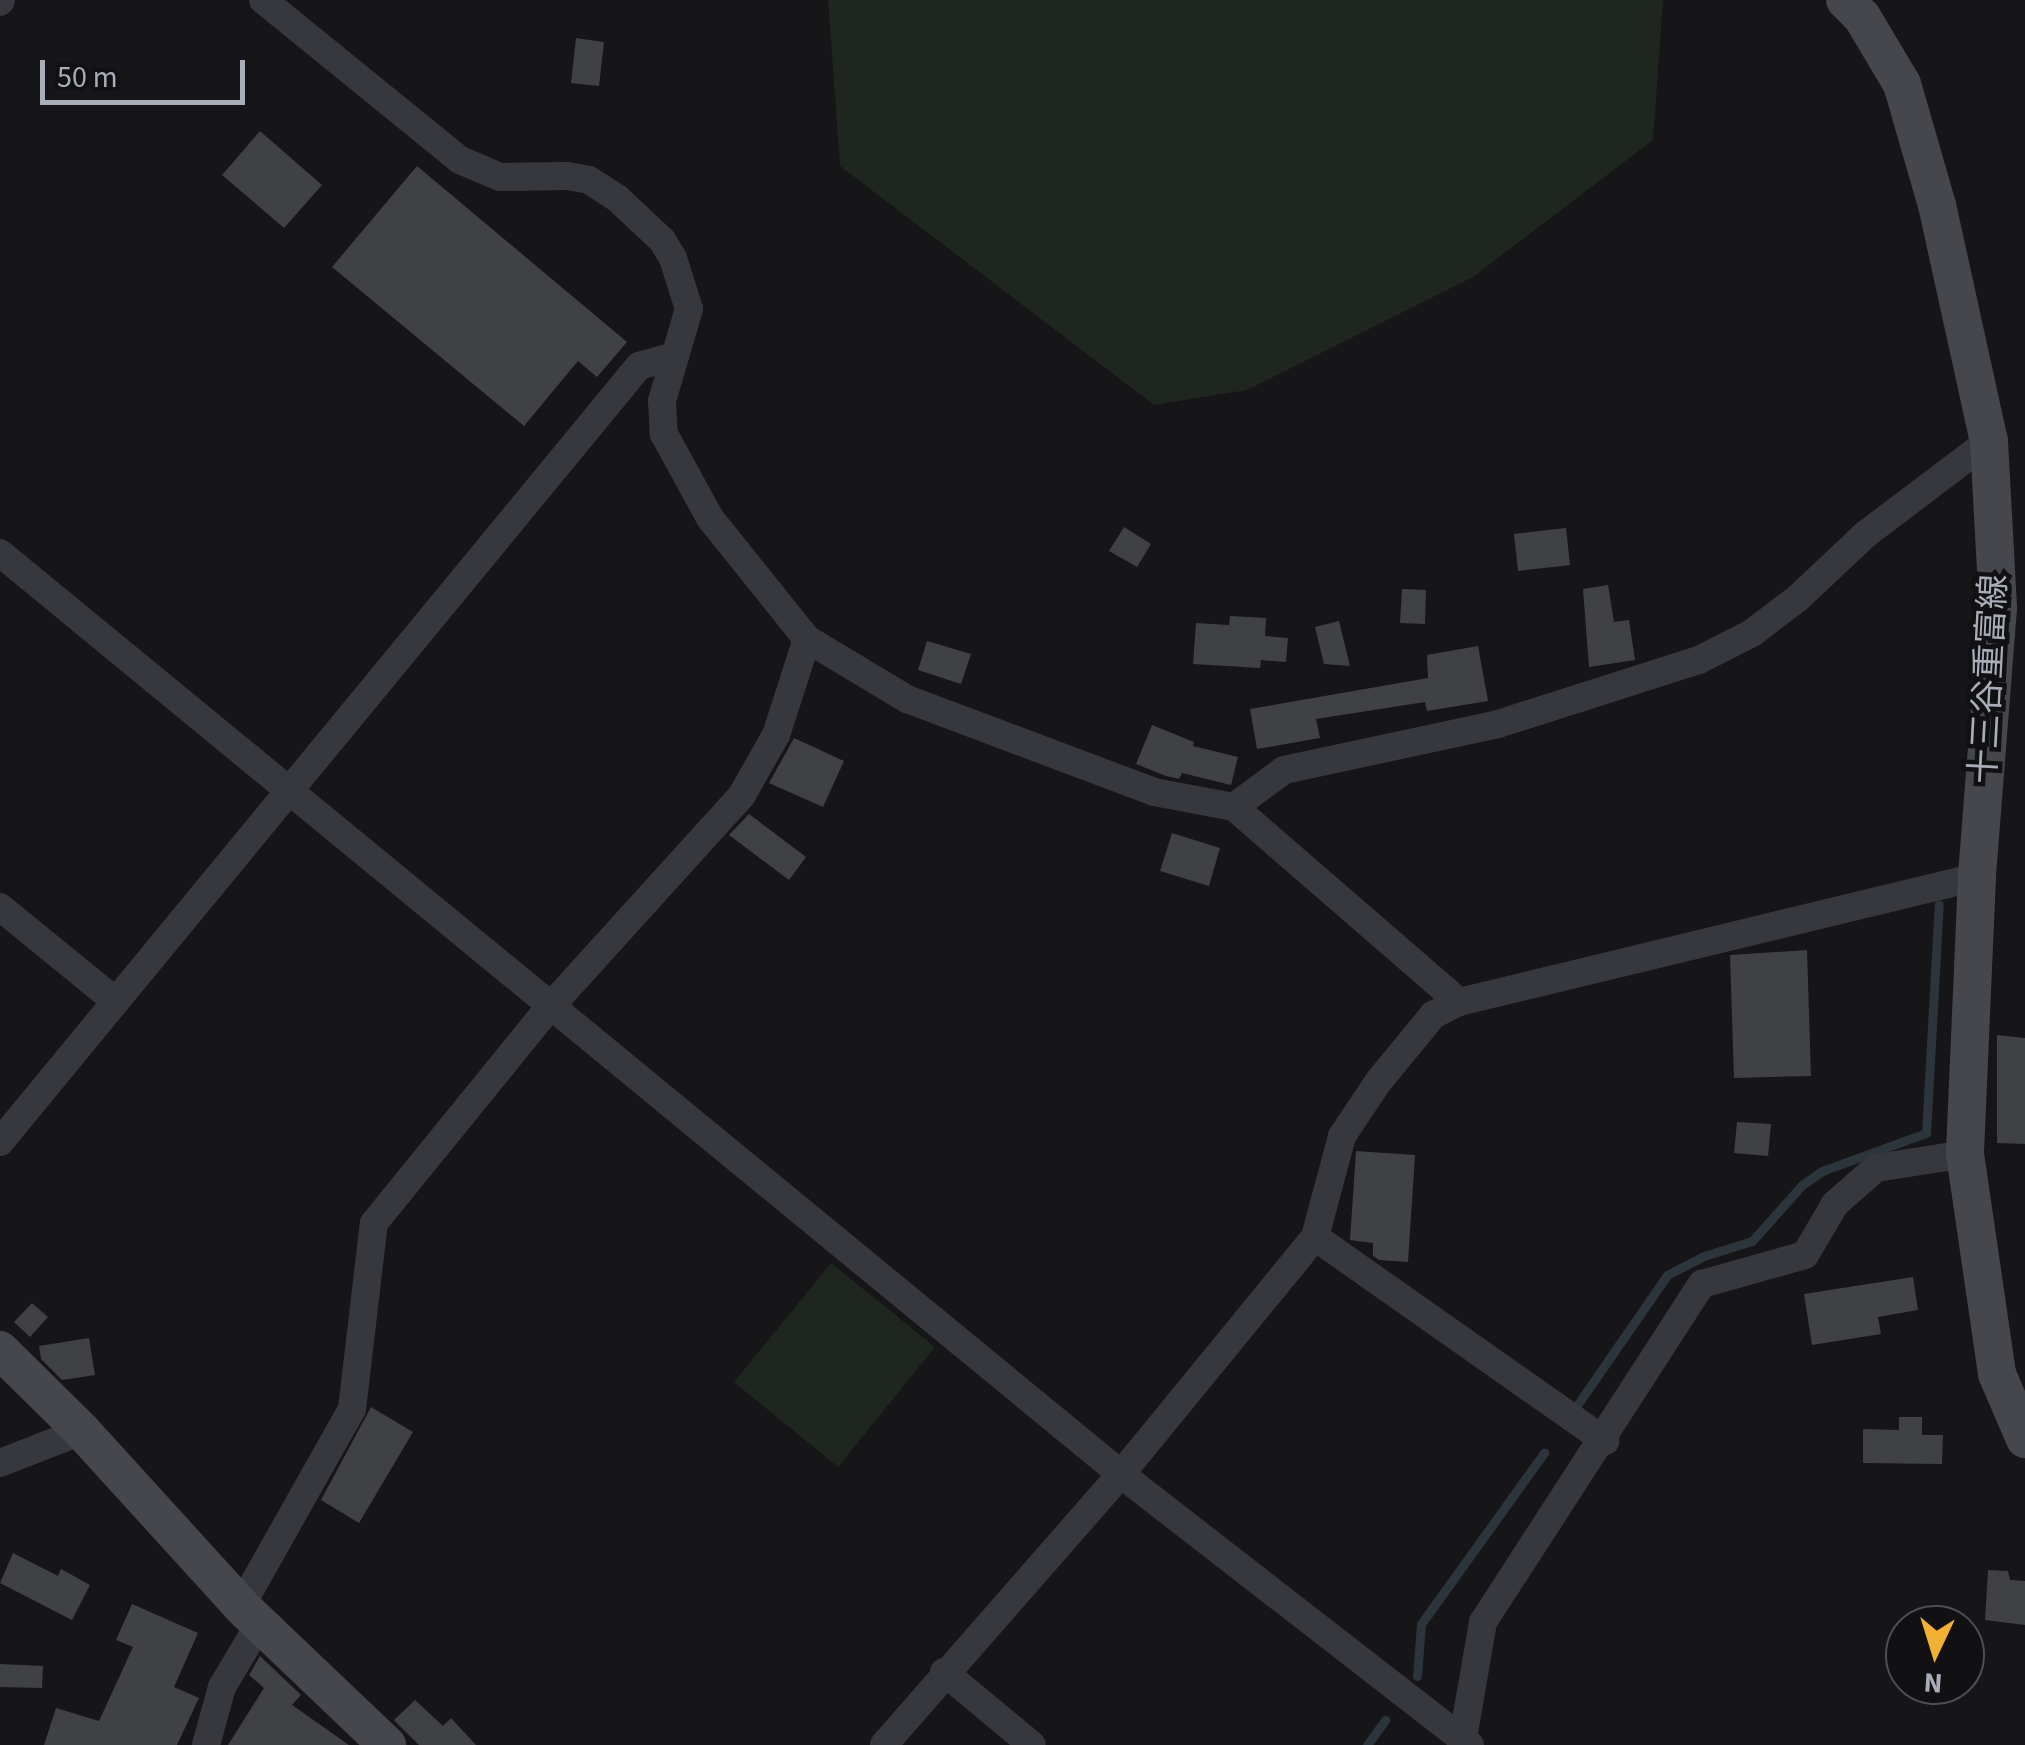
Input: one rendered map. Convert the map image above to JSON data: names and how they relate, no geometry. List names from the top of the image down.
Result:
{
  "streets": {
    "main road": ["十三谷重富線"]
  },
  "scale_bar": "50 m",
  "north": "bottom"
}
